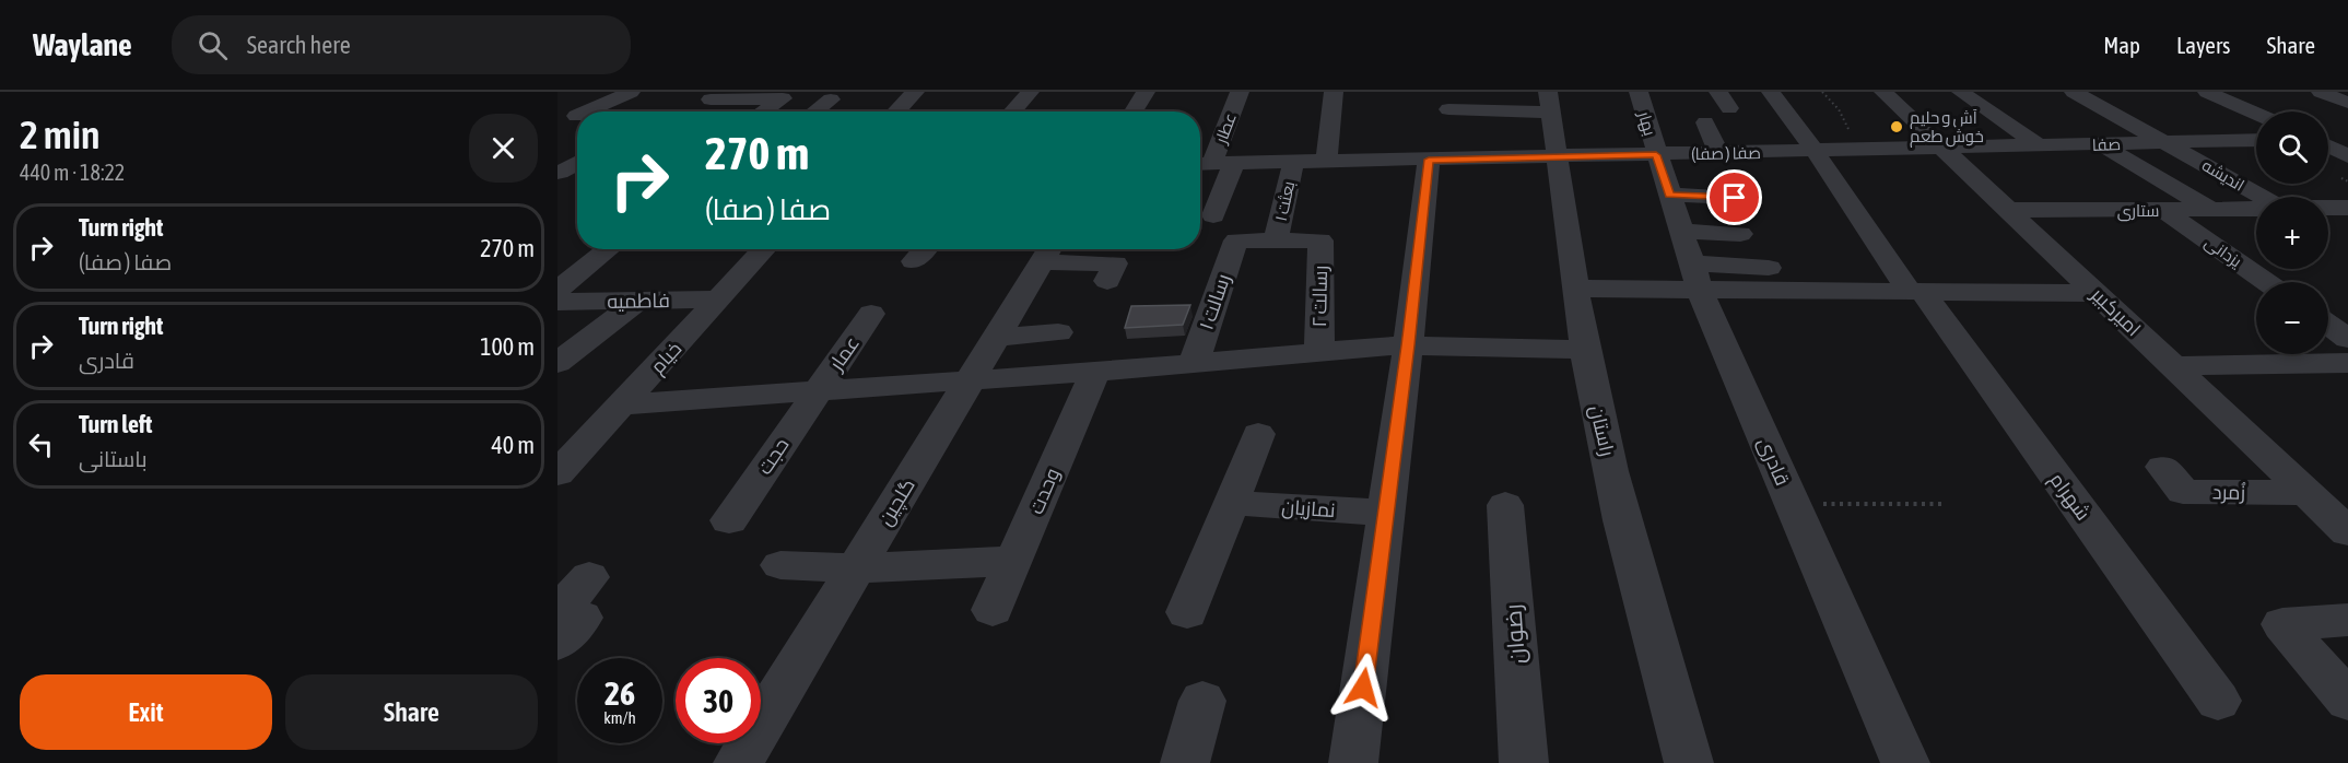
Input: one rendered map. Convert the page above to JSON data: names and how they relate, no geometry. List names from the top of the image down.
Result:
{
  "streets": {
    "street": [
      "بهار",
      "عطار",
      "صفا",
      "صفا ( صفا)",
      "اندیشه",
      "بعثت ۱",
      "ستاری",
      "یزدانی",
      "رسالت ۲",
      "فاطمیه",
      "رسالت ۱",
      "امیرکبیر",
      "عمار",
      "خیام",
      "راستان",
      "حجت",
      "قادری",
      "وحدت",
      "زُمرد",
      "شهرام",
      "گلچین",
      "نمازیان",
      "رضوان"
    ]
  },
  "crossings": [
    ["بهار", "صفا ( صفا)"],
    ["بهار", "قادری"],
    ["عطار", "صفا ( صفا)"],
    ["صفا", "صفا ( صفا)"],
    ["صفا", "اندیشه"],
    ["صفا", "امیرکبیر"],
    ["صفا ( صفا)", "بعثت ۱"],
    ["صفا ( صفا)", "امیرکبیر"],
    ["صفا ( صفا)", "راستان"],
    ["صفا ( صفا)", "قادری"],
    ["صفا ( صفا)", "شهرام"],
    ["بعثت ۱", "رسالت ۲"],
    ["بعثت ۱", "رسالت ۱"],
    ["ستاری", "یزدانی"],
    ["ستاری", "امیرکبیر"],
    ["رسالت ۲", "رسالت ۱"],
    ["فاطمیه", "خیام"],
    ["امیرکبیر", "زُمرد"],
    ["عمار", "حجت"]
  ],
  "places": ["آش و حلیم خوش طعم"],
  "page": {
    "header": "Waylane",
    "search": "Search here",
    "nav": ["Map", "Layers", "Share"],
    "heading": ["2 min", "440 m · 18:22"],
    "map_buttons": ["+", "−"],
    "turn": ["270 m", "صفا ( صفا)"],
    "list": [
      {
        "name": "Turn right",
        "note": "صفا ( صفا)",
        "value": "270 m"
      },
      {
        "name": "Turn right",
        "note": "قادری",
        "value": "100 m"
      },
      {
        "name": "Turn left",
        "note": "باستانی",
        "value": "40 m"
      }
    ],
    "speed": "26 km/h",
    "limit": "30",
    "buttons": ["Exit", "Share"]
  }
}
